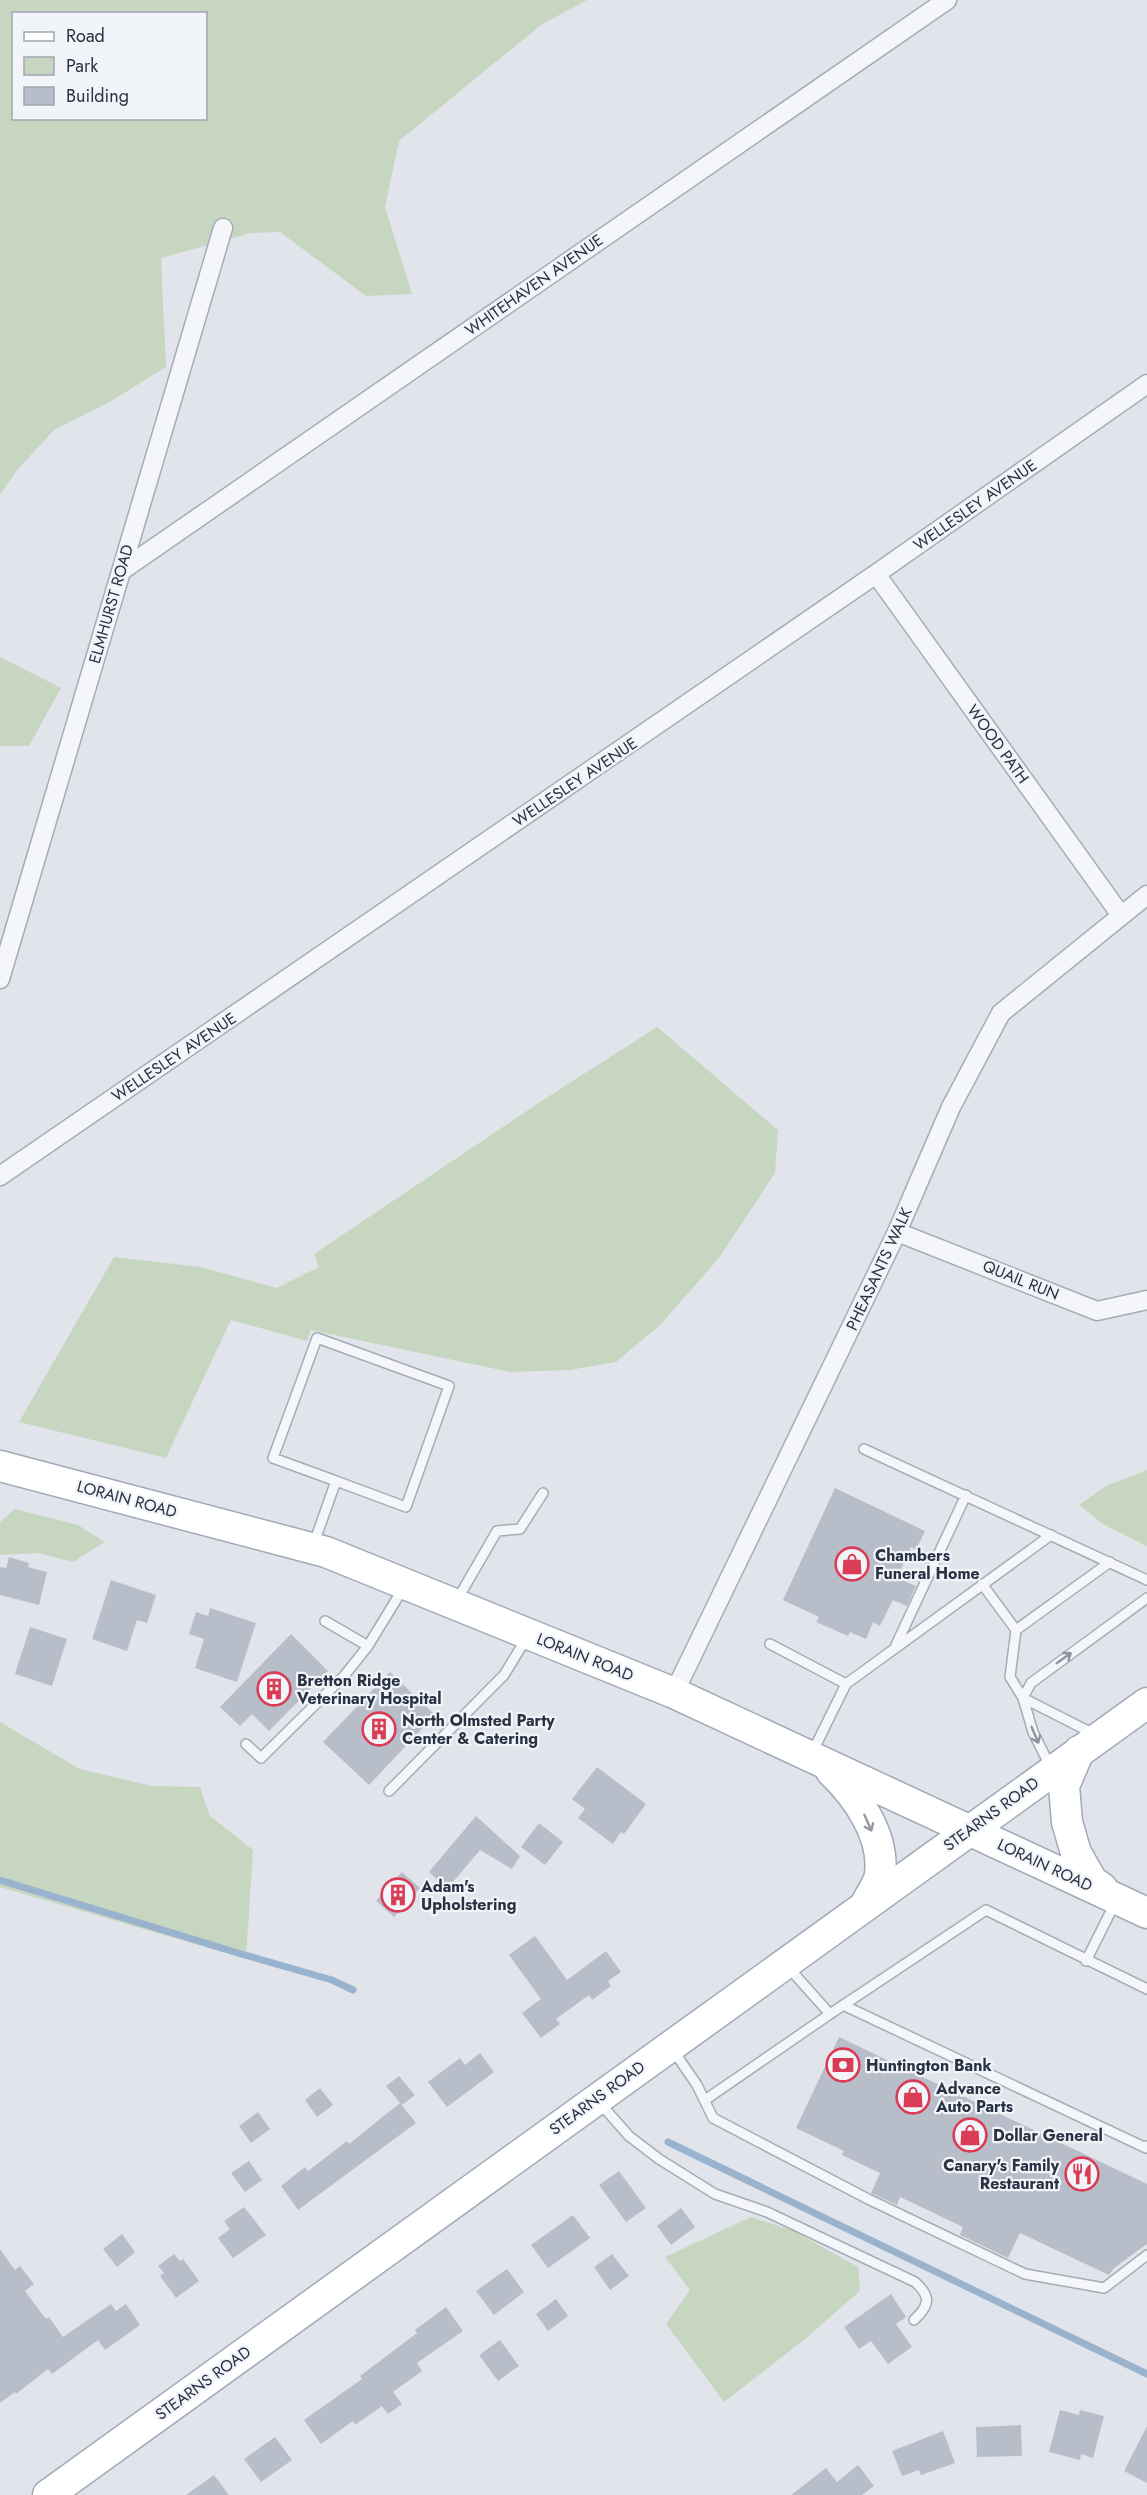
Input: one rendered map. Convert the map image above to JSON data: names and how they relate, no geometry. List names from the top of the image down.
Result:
{
  "streets": {
    "main road": ["LORAIN ROAD", "STEARNS ROAD"],
    "street": [
      "WHITEHAVEN AVENUE",
      "WELLESLEY AVENUE",
      "ELMHURST ROAD",
      "WOOD PATH",
      "PHEASANTS WALK",
      "QUAIL RUN"
    ]
  },
  "crossings": [
    ["WHITEHAVEN AVENUE", "ELMHURST ROAD"],
    ["WELLESLEY AVENUE", "WOOD PATH"],
    ["WOOD PATH", "PHEASANTS WALK"],
    ["PHEASANTS WALK", "QUAIL RUN"],
    ["PHEASANTS WALK", "LORAIN ROAD"],
    ["LORAIN ROAD", "STEARNS ROAD"]
  ],
  "places": {
    "shop": ["Chambers Funeral Home", "Advance Auto Parts", "Dollar General"],
    "building": ["Bretton Ridge Veterinary Hospital", "North Olmsted Party Center & Catering", "Adam's Upholstering"],
    "bank": ["Huntington Bank"],
    "restaurant": ["Canary's Family Restaurant"]
  },
  "legend": ["Road", "Park", "Building"]
}
